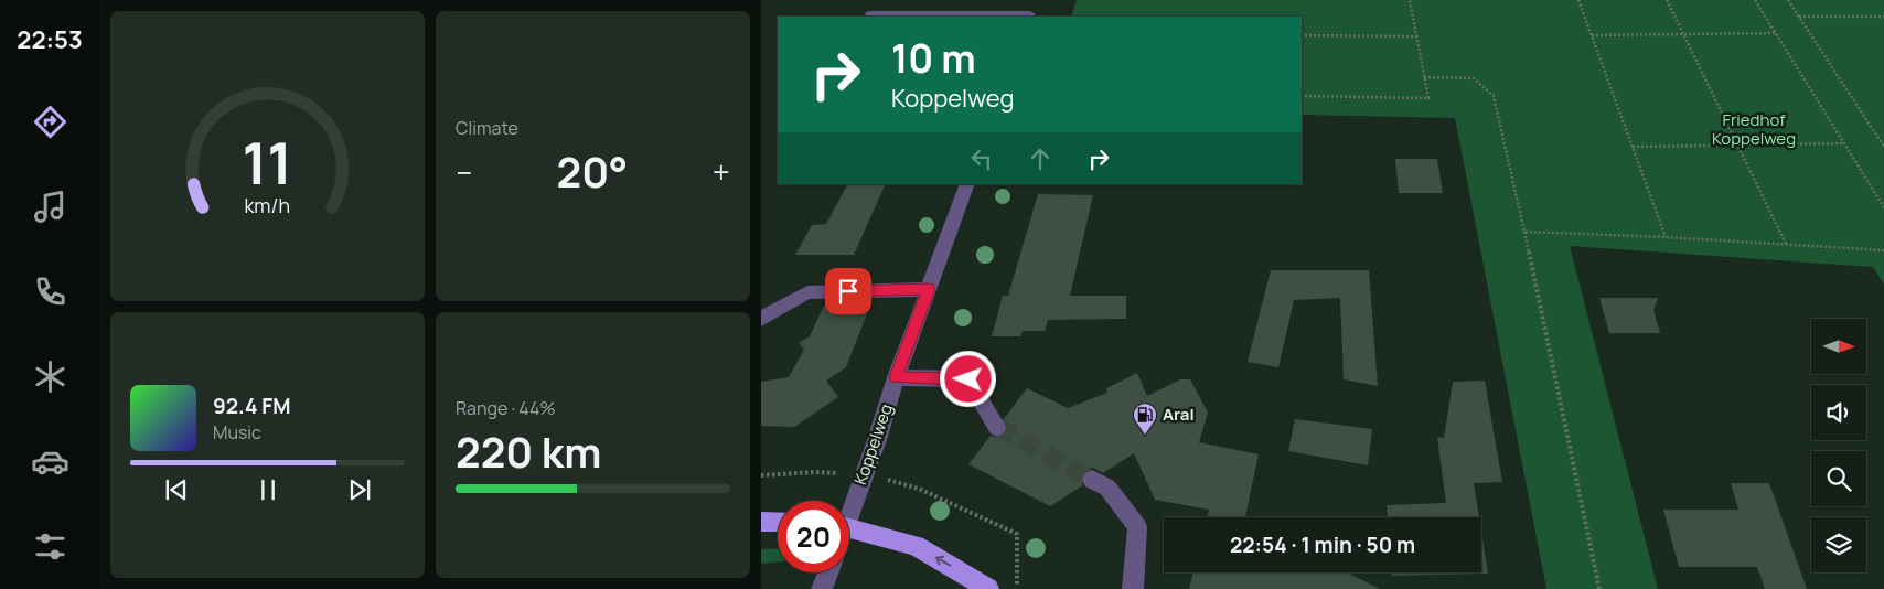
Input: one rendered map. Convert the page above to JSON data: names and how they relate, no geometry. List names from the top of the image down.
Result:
{
  "streets": {
    "street": ["Koppelweg"]
  },
  "parks": ["Friedhof Koppelweg"],
  "places": {
    "fuel station": ["Aral"]
  },
  "north": "right",
  "page": {
    "tabs": "22:53",
    "tile": [
      "Climate",
      ["Range · 44%", "220 km"]
    ],
    "turn": ["10 m", "Koppelweg"],
    "heat": ["−", "20°", "+"],
    "song": ["92.4 FM", "Music"],
    "limit": "20",
    "trip": "22:54 · 1 min · 50 m",
    "gauge": ["11", "km/h"]
  }
}
